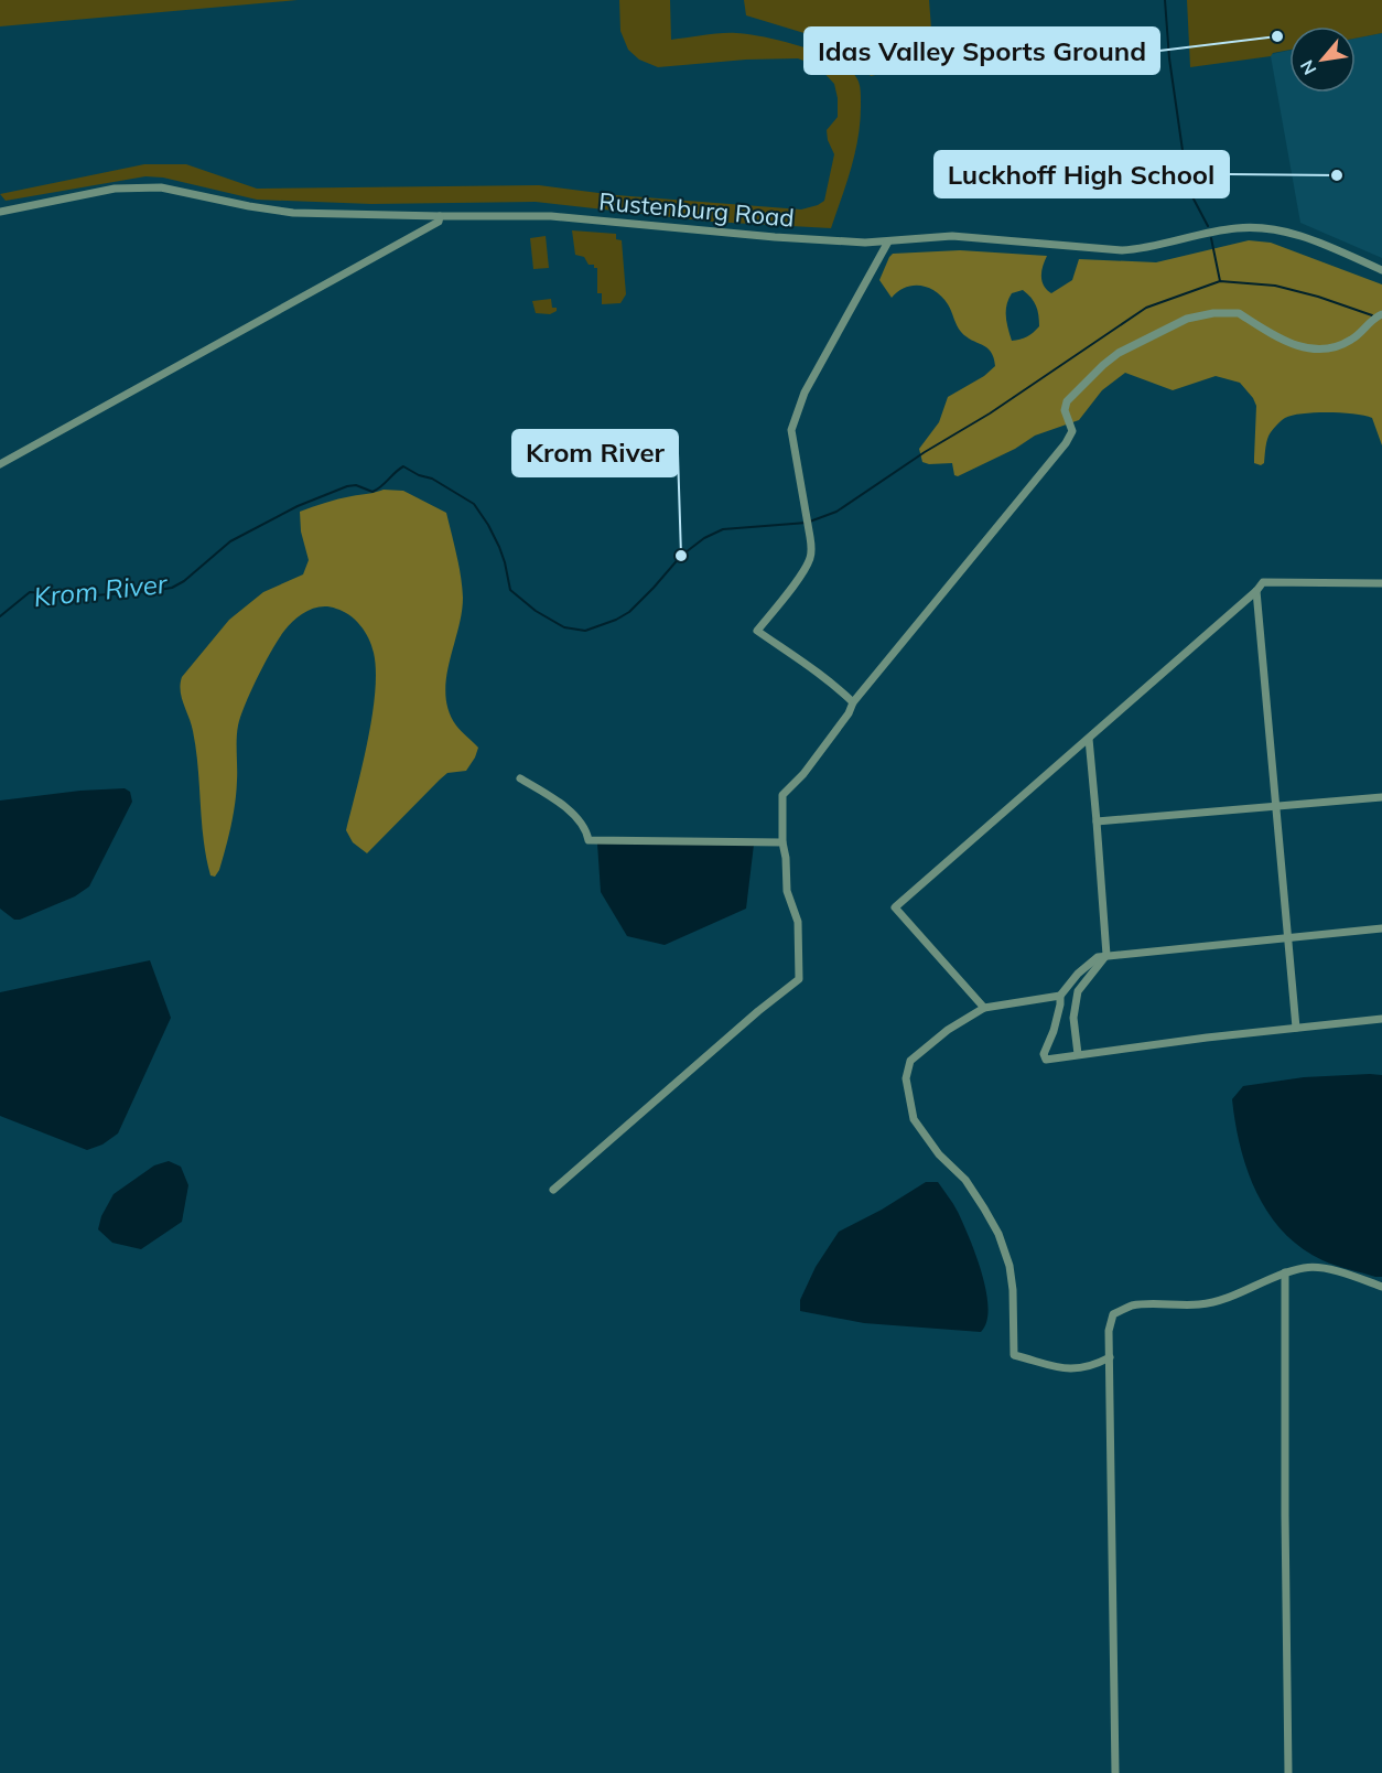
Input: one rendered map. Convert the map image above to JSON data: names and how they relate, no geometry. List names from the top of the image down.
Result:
{
  "streets": {
    "street": ["Rustenburg Road"]
  },
  "water": ["Krom River"],
  "places": ["Idas Valley Sports Ground", "Luckhoff High School", "Krom River"],
  "north": "bottom left"
}
